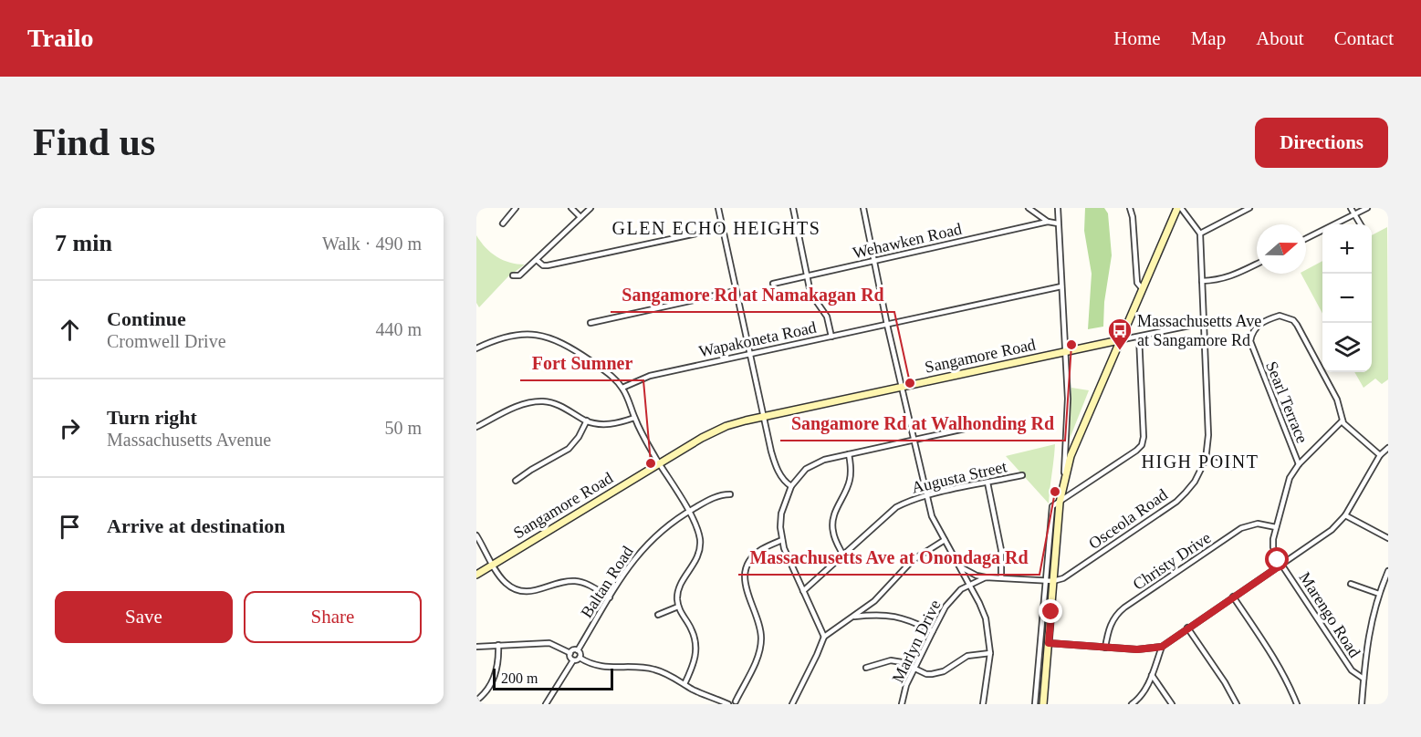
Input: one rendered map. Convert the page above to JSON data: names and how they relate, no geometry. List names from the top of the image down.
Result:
{
  "streets": {
    "street": [
      "Wehawken Road",
      "Wapakoneta Road",
      "Sangamore Road",
      "Searl Terrace",
      "Augusta Street",
      "Osceola Road",
      "Christy Drive",
      "Baltan Road",
      "Marengo Road",
      "Marlyn Drive"
    ]
  },
  "crossings": [
    ["Sangamore Road", "Osceola Road"],
    ["Searl Terrace", "Marengo Road"],
    ["Osceola Road", "Marlyn Drive"],
    ["Christy Drive", "Marengo Road"]
  ],
  "districts": ["GLEN ECHO HEIGHTS", "HIGH POINT"],
  "places": {
    "other": [
      "Sangamore Rd at Walhonding Rd",
      "Sangamore Rd at Namakagan Rd",
      "Fort Sumner",
      "Massachusetts Ave at Onondaga Rd"
    ],
    "bus stop": ["Massachusetts Ave at Sangamore Rd"]
  },
  "scale_bar": "200 m",
  "north": "right",
  "page": {
    "header": "Trailo",
    "nav": [
      "Home",
      "Map",
      "About",
      "Contact"
    ],
    "buttons": [
      "Directions",
      ["Save", "Share"]
    ],
    "title": "Find us",
    "heading": ["7 min", "Walk · 490 m"],
    "map_buttons": ["+", "−"],
    "list": [
      ["Continue", "Cromwell Drive", "440 m"],
      ["Turn right", "Massachusetts Avenue", "50 m"],
      "Arrive at destination"
    ],
    "scale": "200 m"
  }
}
